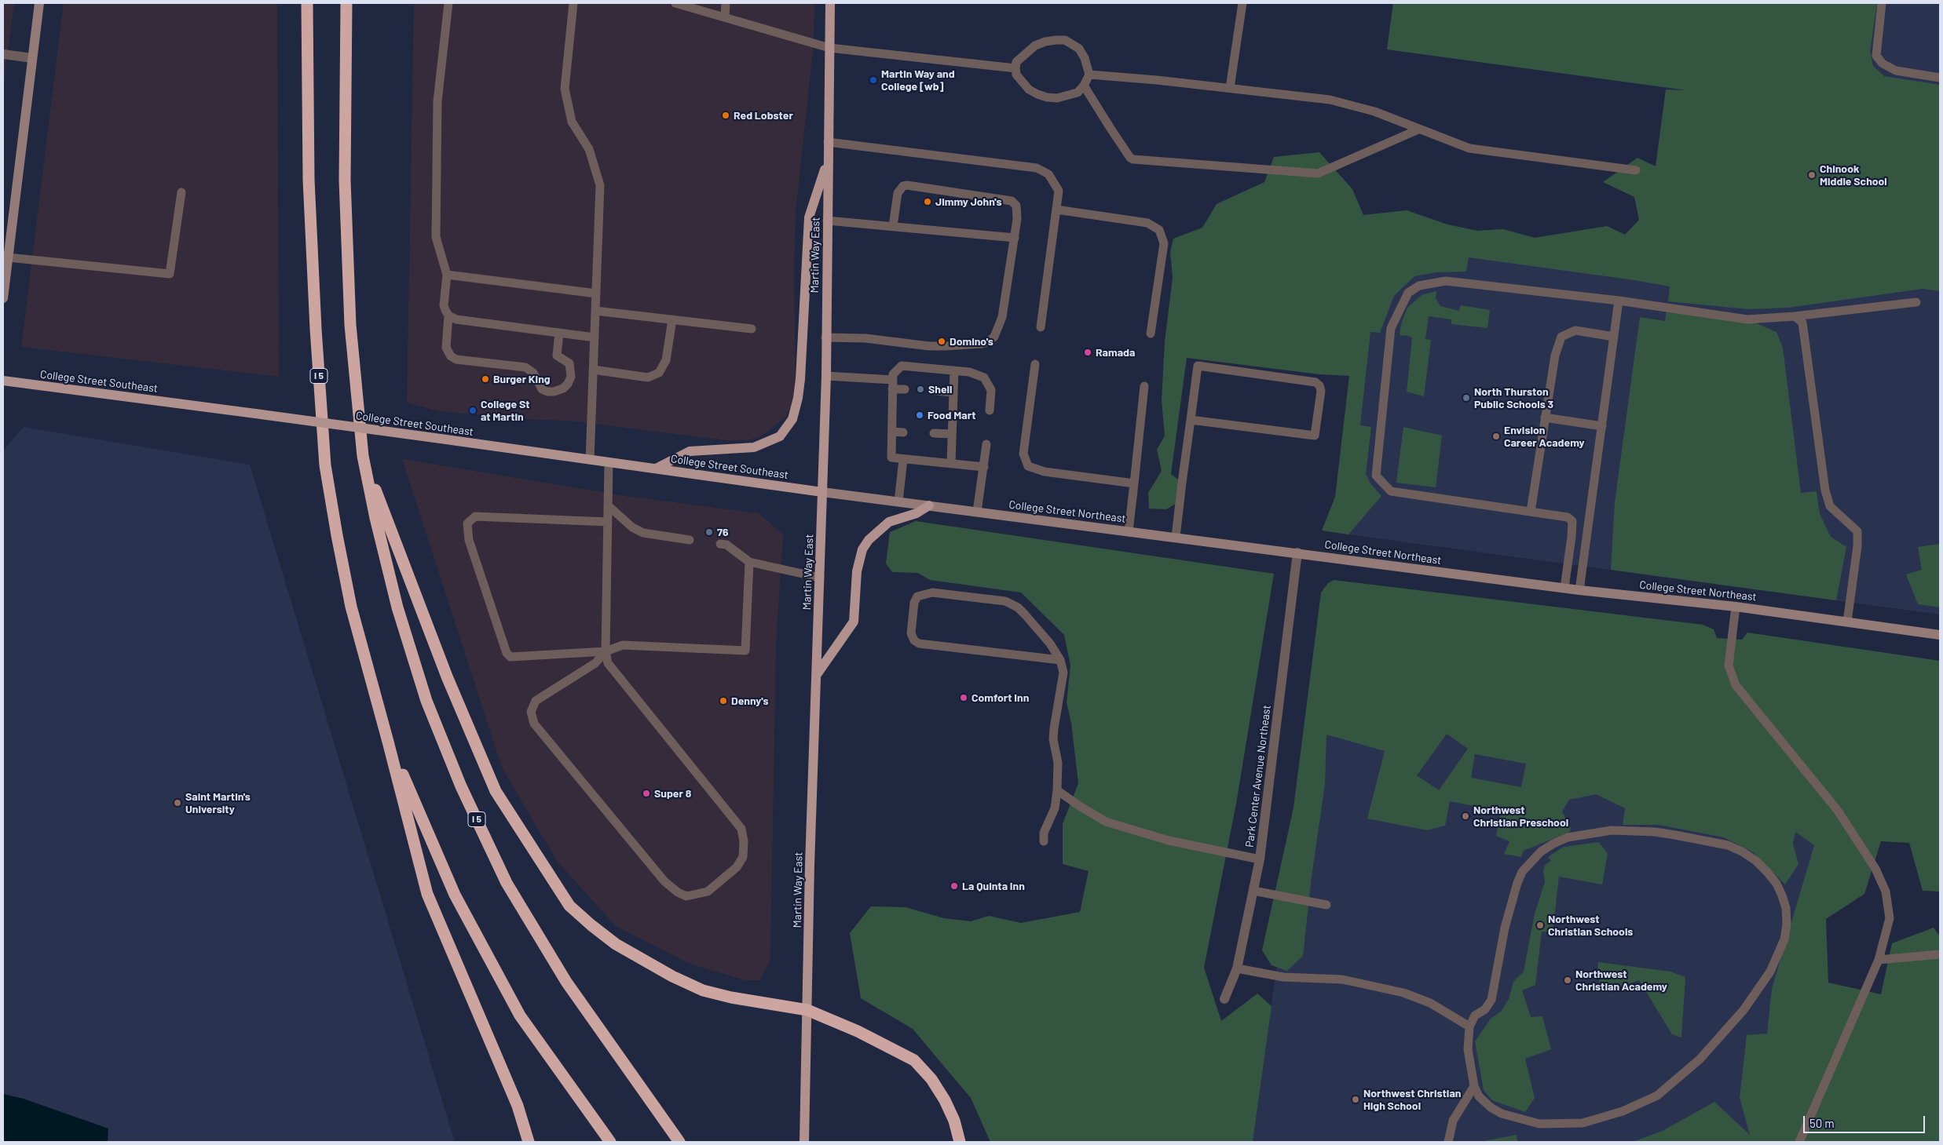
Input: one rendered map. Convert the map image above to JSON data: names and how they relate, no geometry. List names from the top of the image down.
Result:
{
  "streets": {
    "highway": ["I 5"],
    "main road": ["Martin Way East", "College Street Southeast"],
    "street": ["College Street Northeast", "Park Center Avenue Northeast"]
  },
  "crossings": [
    ["Martin Way East", "College Street Southeast"],
    ["Martin Way East", "College Street Northeast"],
    ["College Street Southeast", "College Street Northeast"],
    ["College Street Northeast", "Park Center Avenue Northeast"]
  ],
  "places": [
    "Martin Way and College [wb]",
    "Red Lobster",
    "Chinook Middle School",
    "Jimmy John's",
    "Domino's",
    "Ramada",
    "Burger King",
    "Shell",
    "North Thurston Public Schools 3",
    "College St at Martin",
    "Food Mart",
    "Envision Career Academy",
    "76",
    "Comfort Inn",
    "Denny's",
    "Super 8",
    "Saint Martin's University",
    "Northwest Christian Preschool",
    "La Quinta Inn",
    "Northwest Christian Schools",
    "Northwest Christian Academy",
    "Northwest Christian High School"
  ],
  "scale_bar": "50 m"
}
